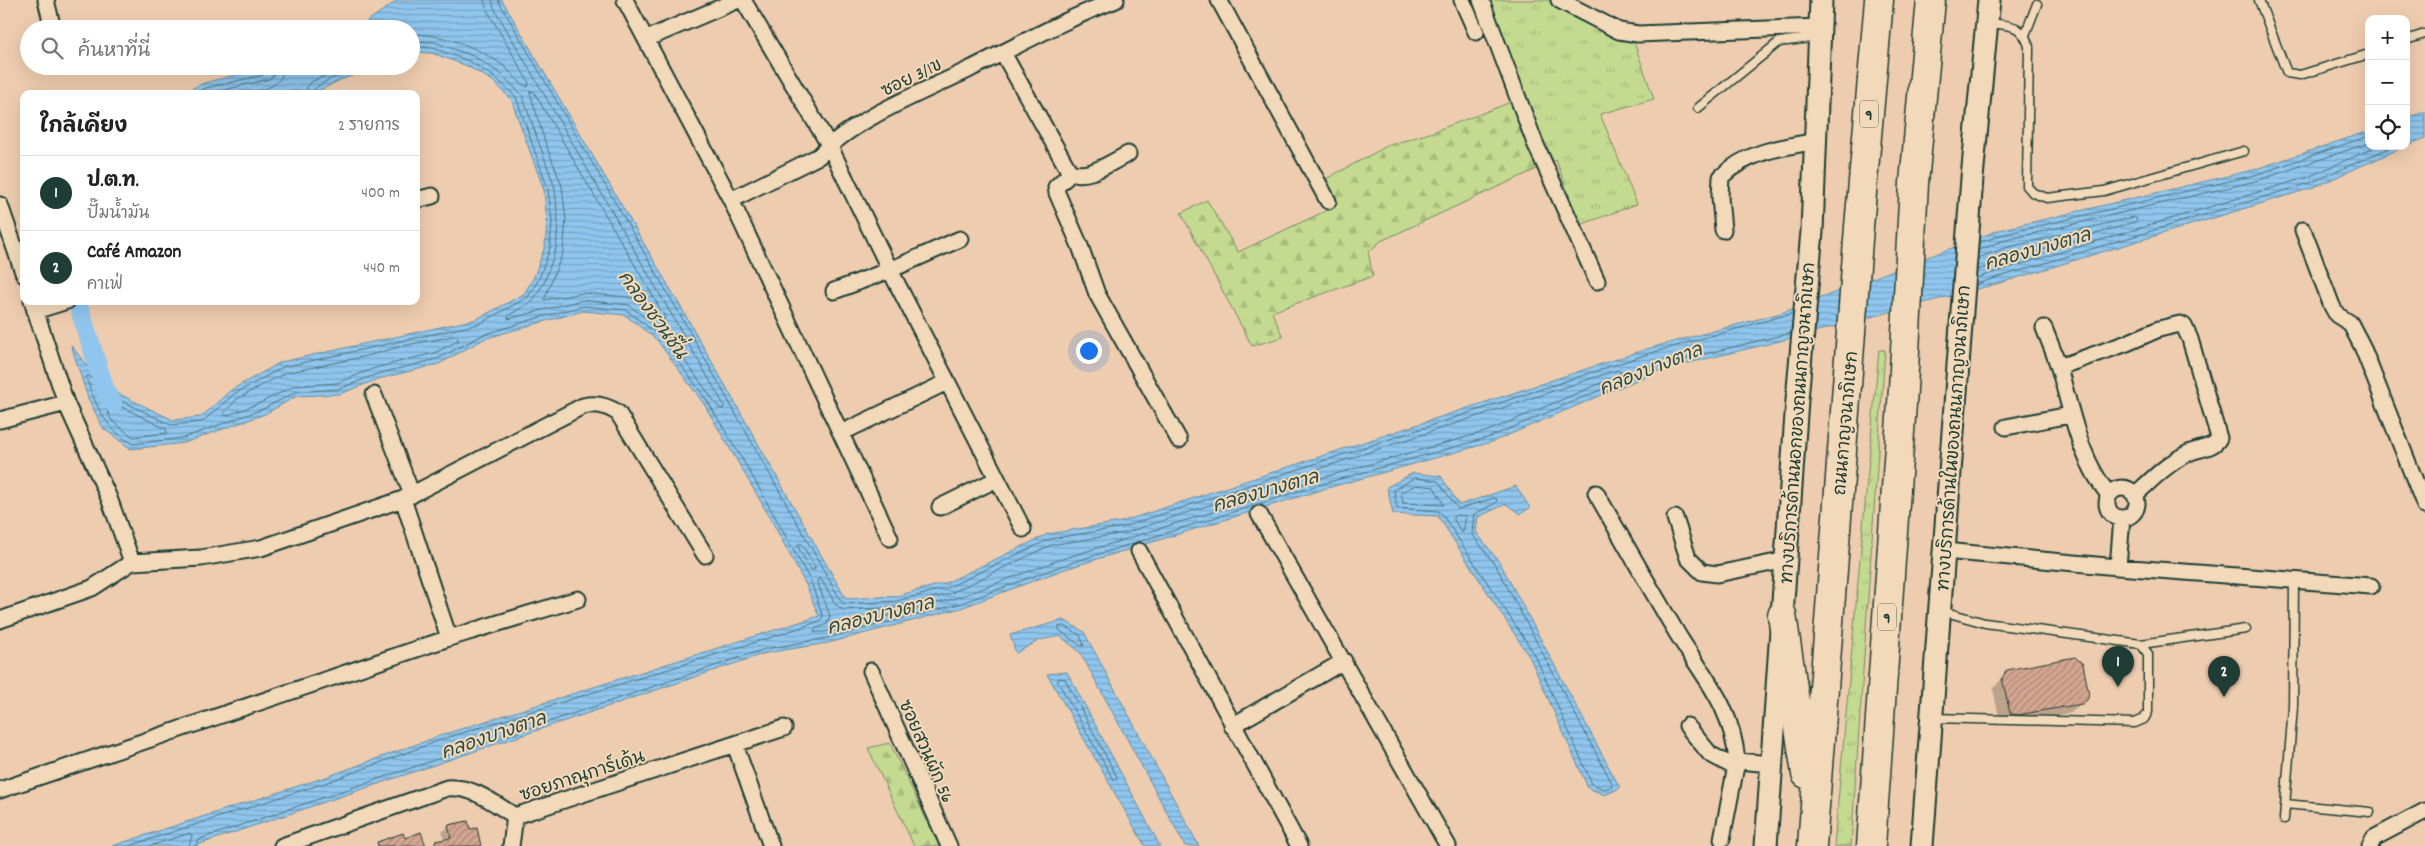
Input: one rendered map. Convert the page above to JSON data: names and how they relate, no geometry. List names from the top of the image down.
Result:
{
  "streets": {
    "highway": ["9", "ถนนกาญจนาภิเษก"],
    "main road": ["ทางบริการด้านนอกของถนนกาญจนาภิเษก", "ทางบริการด้านในของถนนกาญจนาภิเษก"],
    "street": ["ซอย 3/1ข", "ซอยสวนผัก 56", "ซอยภาณุการ์เด้น"]
  },
  "water": ["คลองบางตาล", "คลองชวนชื่น"],
  "page": {
    "map_buttons": ["+", "−"],
    "search": "ค้นหาที่นี่",
    "heading": ["ใกล้เคียง", "2 รายการ"],
    "list": [
      {
        "mark": "1",
        "name": "ป.ต.ท.",
        "note": "ปั๊มน้ำมัน",
        "value": "400 m"
      },
      {
        "mark": "2",
        "name": "Café Amazon",
        "note": "คาเฟ่",
        "value": "440 m"
      }
    ],
    "pins": ["1", "2"]
  }
}
